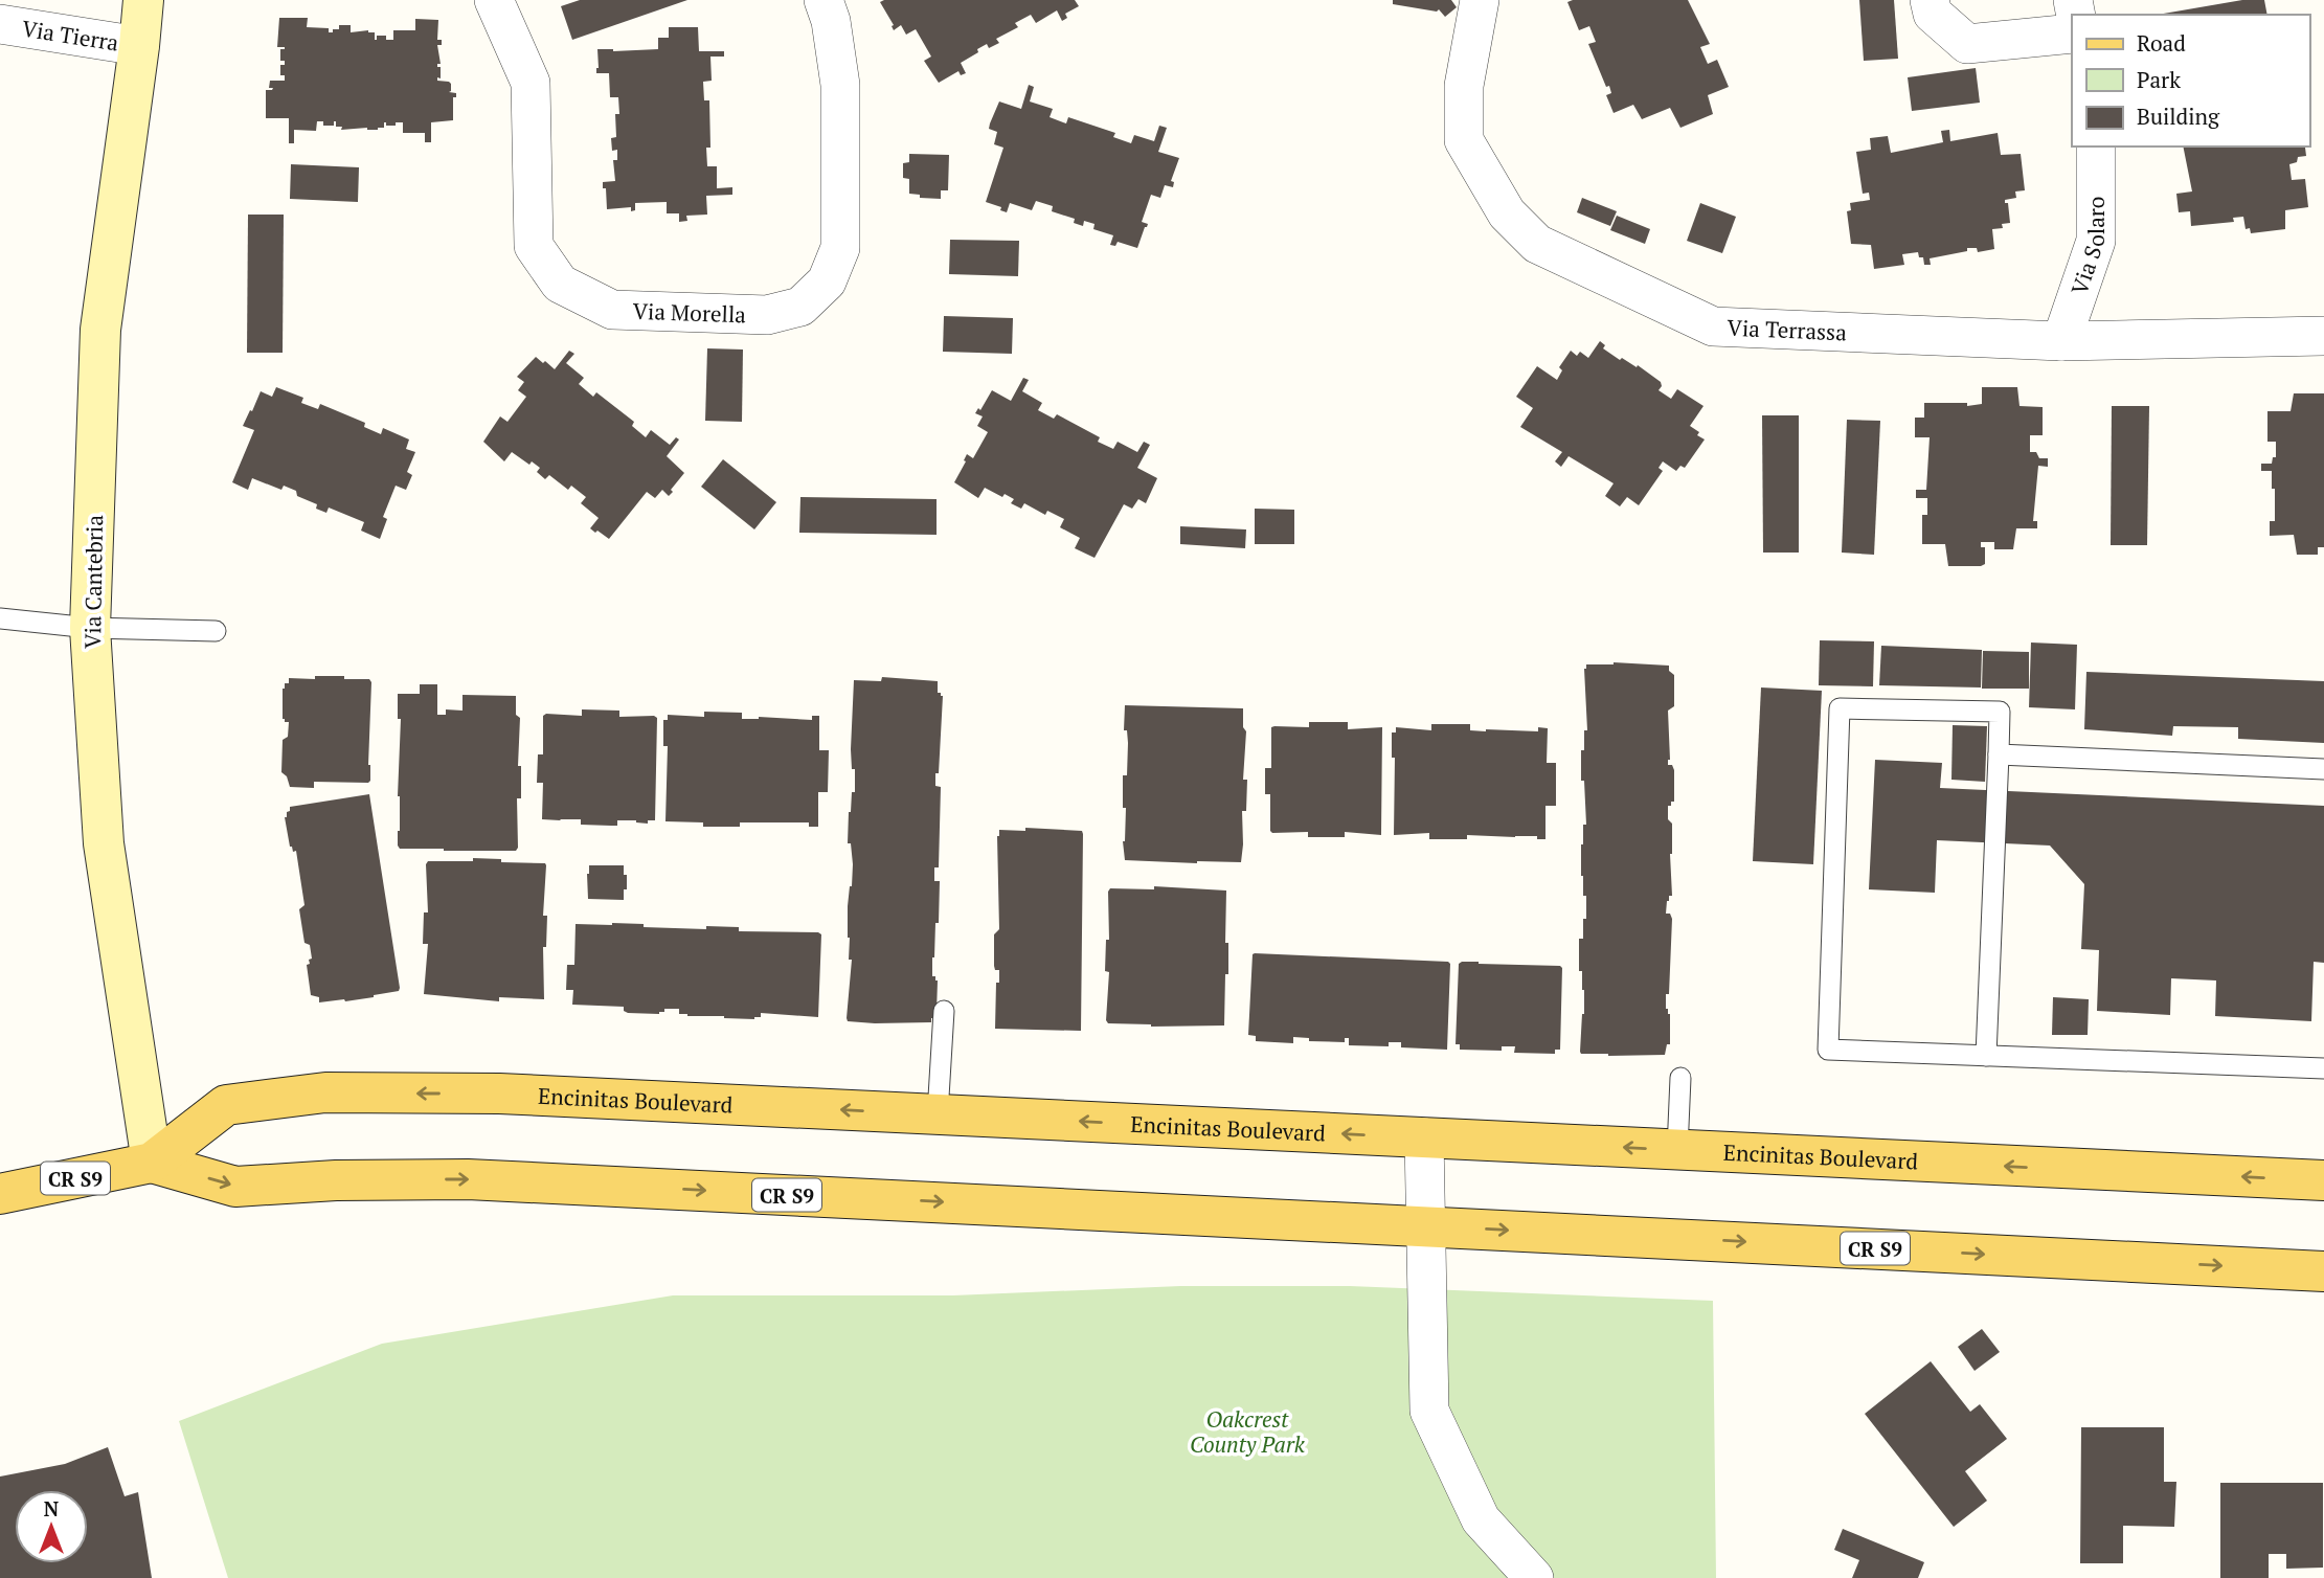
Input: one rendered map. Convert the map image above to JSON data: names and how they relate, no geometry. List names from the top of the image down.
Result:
{
  "streets": {
    "main road": ["Via Cantebria", "Encinitas Boulevard", "CR S9"],
    "street": [
      "Via Tierra",
      "Via Solaro",
      "Via Morella",
      "Via Terrassa"
    ]
  },
  "crossings": [
    ["Via Tierra", "Via Cantebria"],
    ["Via Solaro", "Via Terrassa"],
    ["Via Cantebria", "Encinitas Boulevard"]
  ],
  "parks": ["Oakcrest County Park"],
  "legend": ["Road", "Park", "Building"],
  "north": "top"
}
